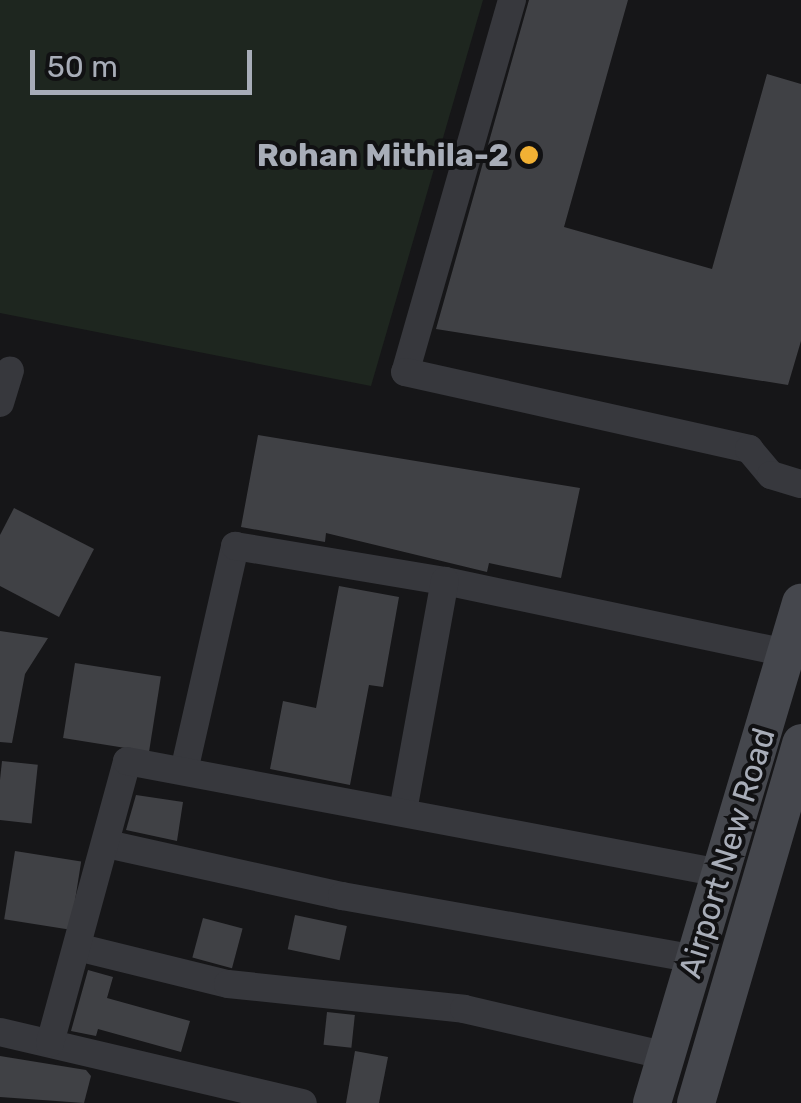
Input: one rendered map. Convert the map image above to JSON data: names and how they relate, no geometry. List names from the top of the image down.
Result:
{
  "streets": {
    "main road": ["Airport New Road"]
  },
  "places": ["Rohan Mithila-2"],
  "scale_bar": "50 m"
}
